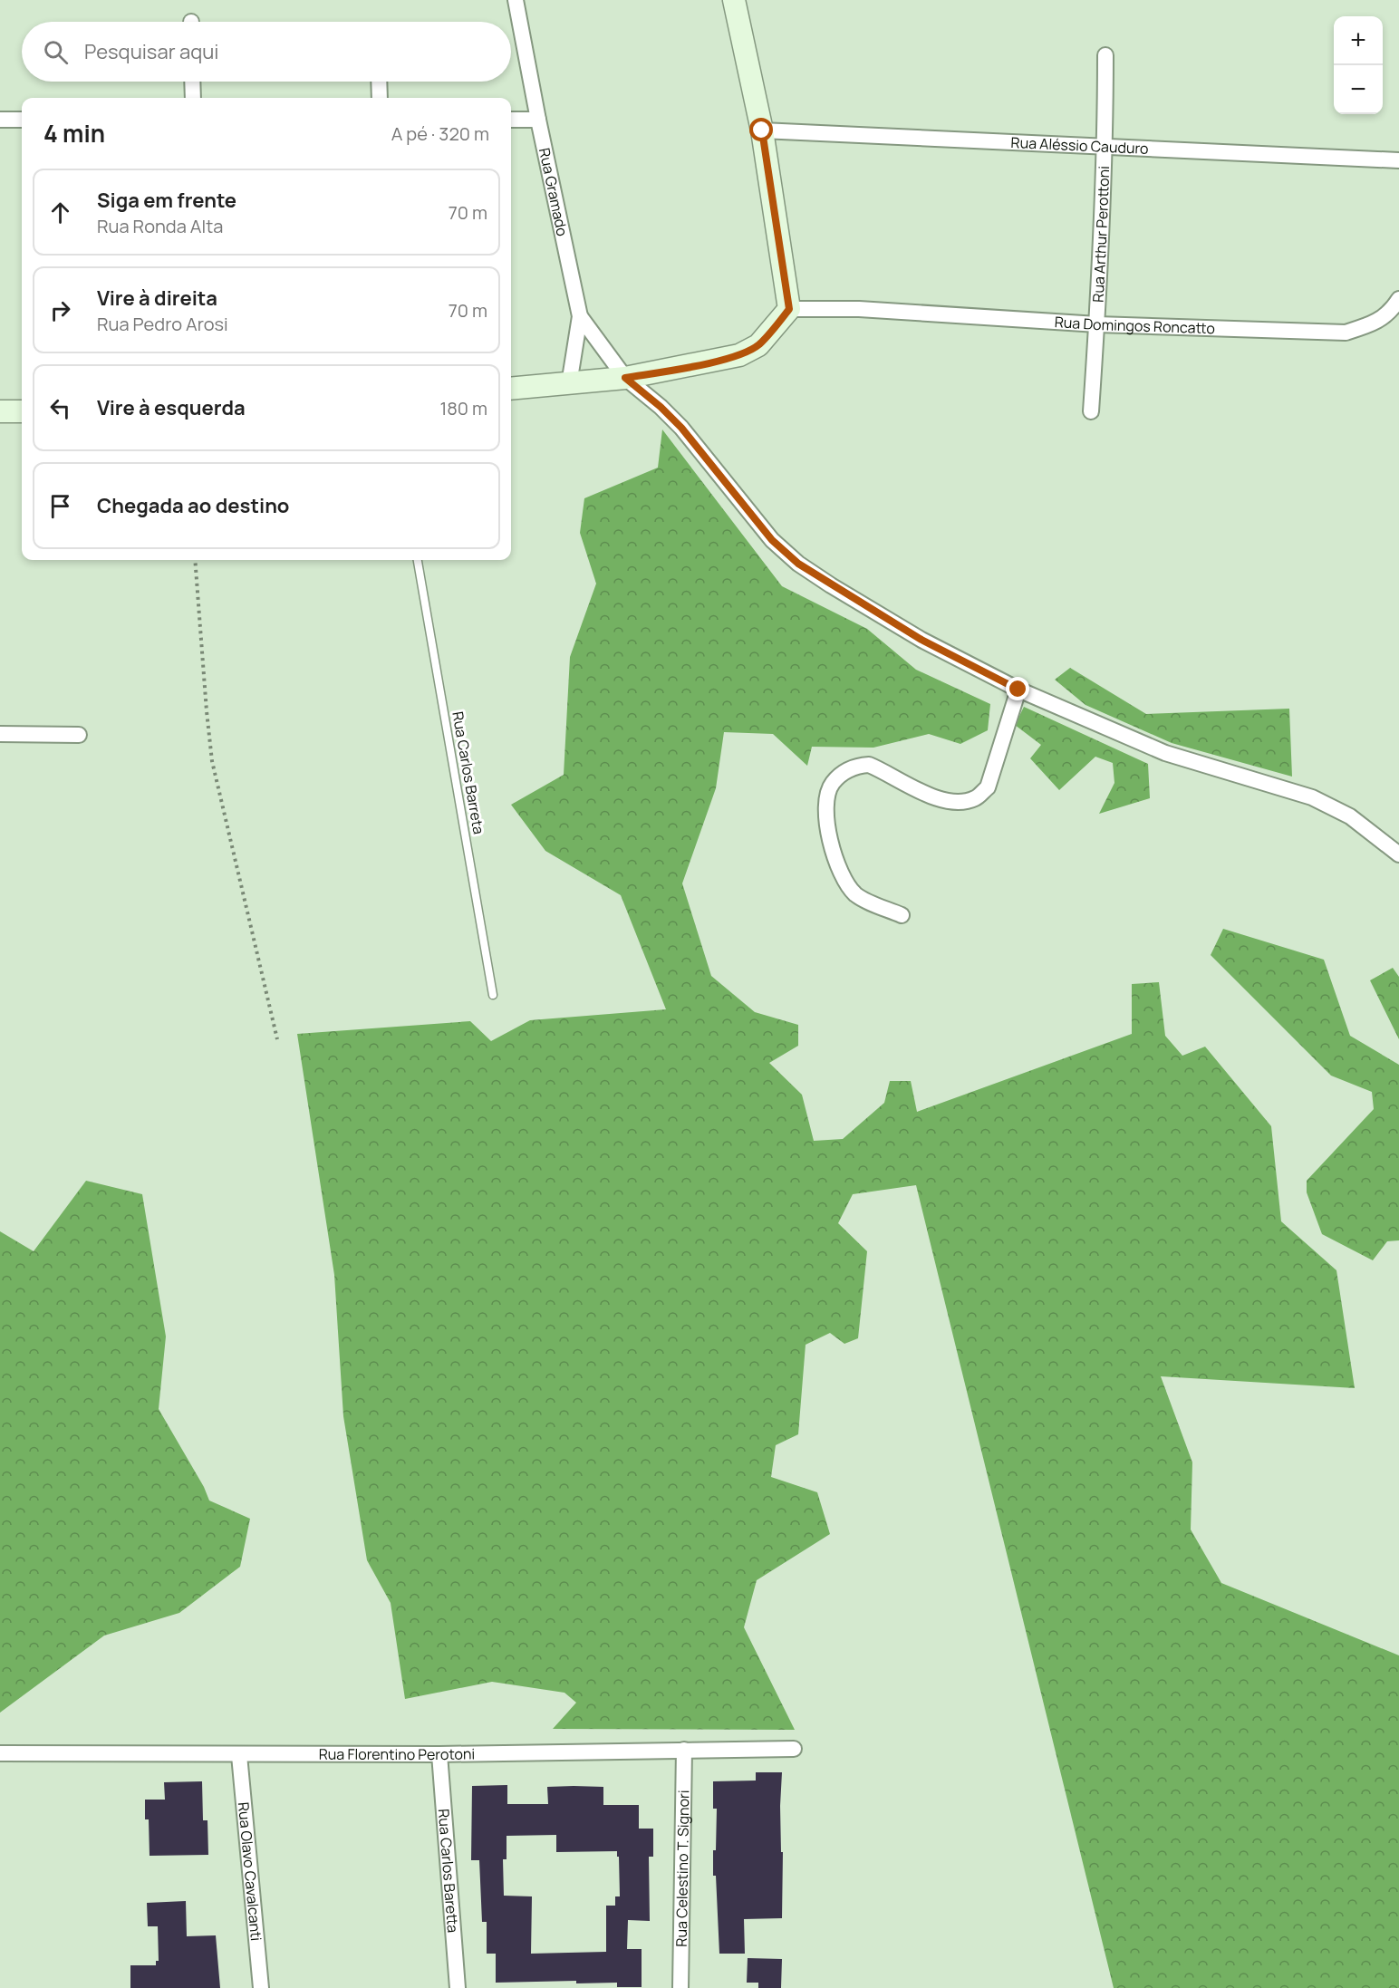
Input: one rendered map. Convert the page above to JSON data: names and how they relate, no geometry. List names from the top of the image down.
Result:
{
  "streets": {
    "street": [
      "Rua Aléssio Cauduro",
      "Rua Gramado",
      "Rua Arthur Perottoni",
      "Rua Domingos Roncatto",
      "Rua Florentino Perotoni",
      "Rua Celestino T. Signori",
      "Rua Carlos Baretta",
      "Rua Olavo Cavalcanti"
    ],
    "lane": ["Rua Carlos Barreta"]
  },
  "crossings": [
    ["Rua Aléssio Cauduro", "Rua Arthur Perottoni"],
    ["Rua Arthur Perottoni", "Rua Domingos Roncatto"],
    ["Rua Florentino Perotoni", "Rua Celestino T. Signori"],
    ["Rua Florentino Perotoni", "Rua Carlos Baretta"],
    ["Rua Florentino Perotoni", "Rua Olavo Cavalcanti"]
  ],
  "page": {
    "map_buttons": ["+", "−"],
    "search": "Pesquisar aqui",
    "heading": ["4 min", "A pé · 320 m"],
    "list": [
      ["Siga em frente", "Rua Ronda Alta", "70 m"],
      ["Vire à direita", "Rua Pedro Arosi", "70 m"],
      ["Vire à esquerda", "180 m"],
      "Chegada ao destino"
    ]
  }
}
